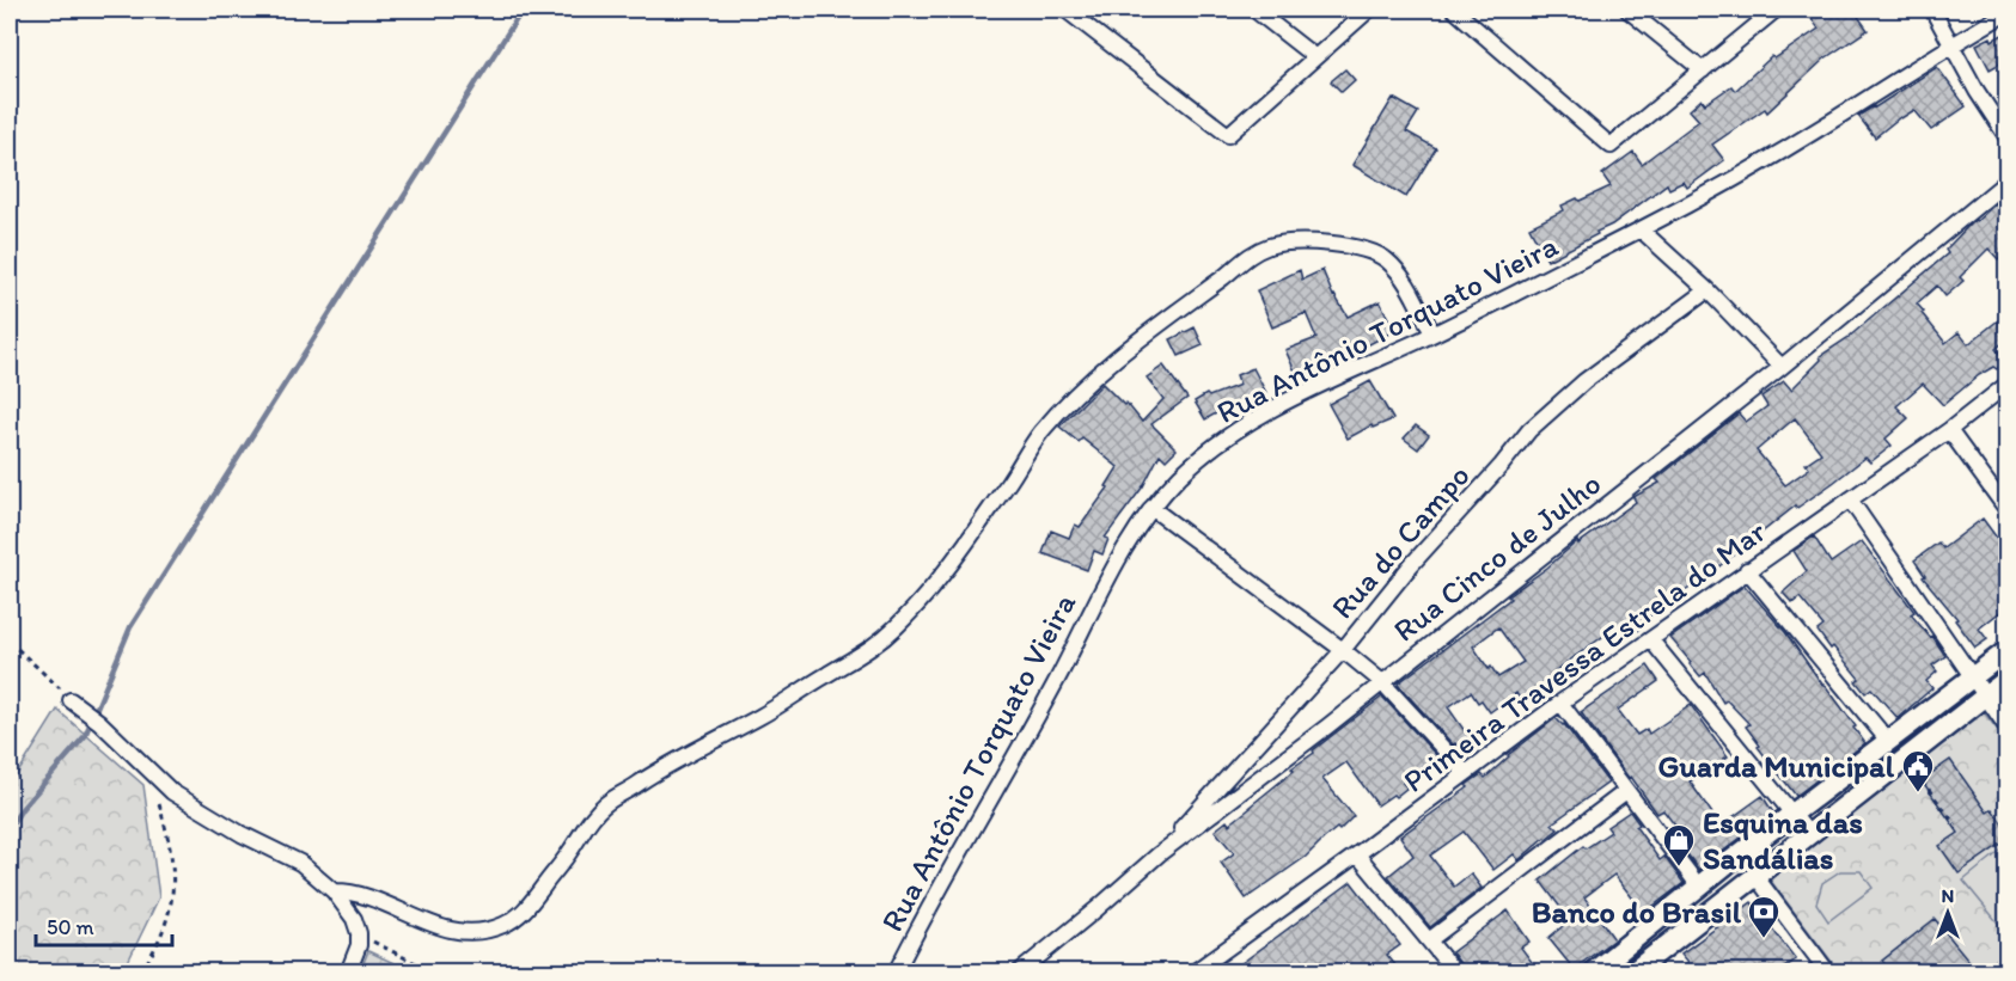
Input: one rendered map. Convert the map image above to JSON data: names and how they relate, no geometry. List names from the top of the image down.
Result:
{
  "streets": {
    "street": [
      "Rua Antônio Torquato Vieira",
      "Rua do Campo",
      "Rua Cinco de Julho",
      "Primeira Travessa Estrela do Mar"
    ]
  },
  "crossings": [
    ["Rua do Campo", "Rua Cinco de Julho"]
  ],
  "places": {
    "public building": ["Guarda Municipal"],
    "shop": ["Esquina das Sandálias"],
    "bank": ["Banco do Brasil"]
  },
  "scale_bar": "50 m",
  "north": "top"
}
